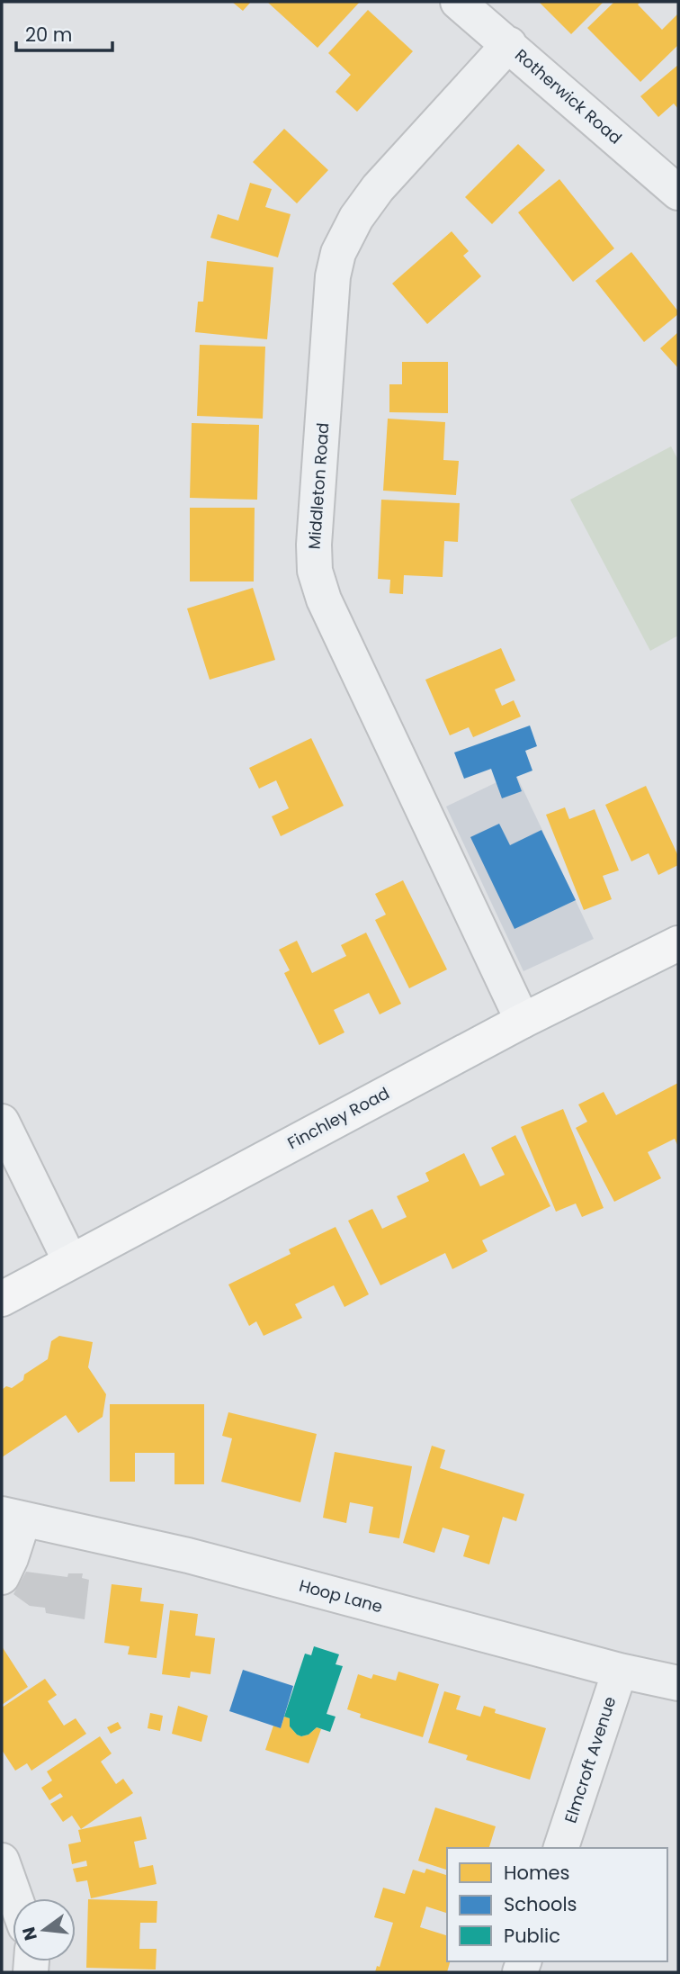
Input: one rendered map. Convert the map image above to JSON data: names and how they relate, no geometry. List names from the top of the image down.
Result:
{
  "streets": {
    "main road": ["Finchley Road"],
    "street": [
      "Rotherwick Road",
      "Middleton Road",
      "Hoop Lane",
      "Elmcroft Avenue"
    ]
  },
  "crossings": [
    ["Rotherwick Road", "Middleton Road"],
    ["Middleton Road", "Finchley Road"],
    ["Hoop Lane", "Elmcroft Avenue"]
  ],
  "legend": ["Homes", "Schools", "Public"],
  "scale_bar": "20 m",
  "north": "left"
}
